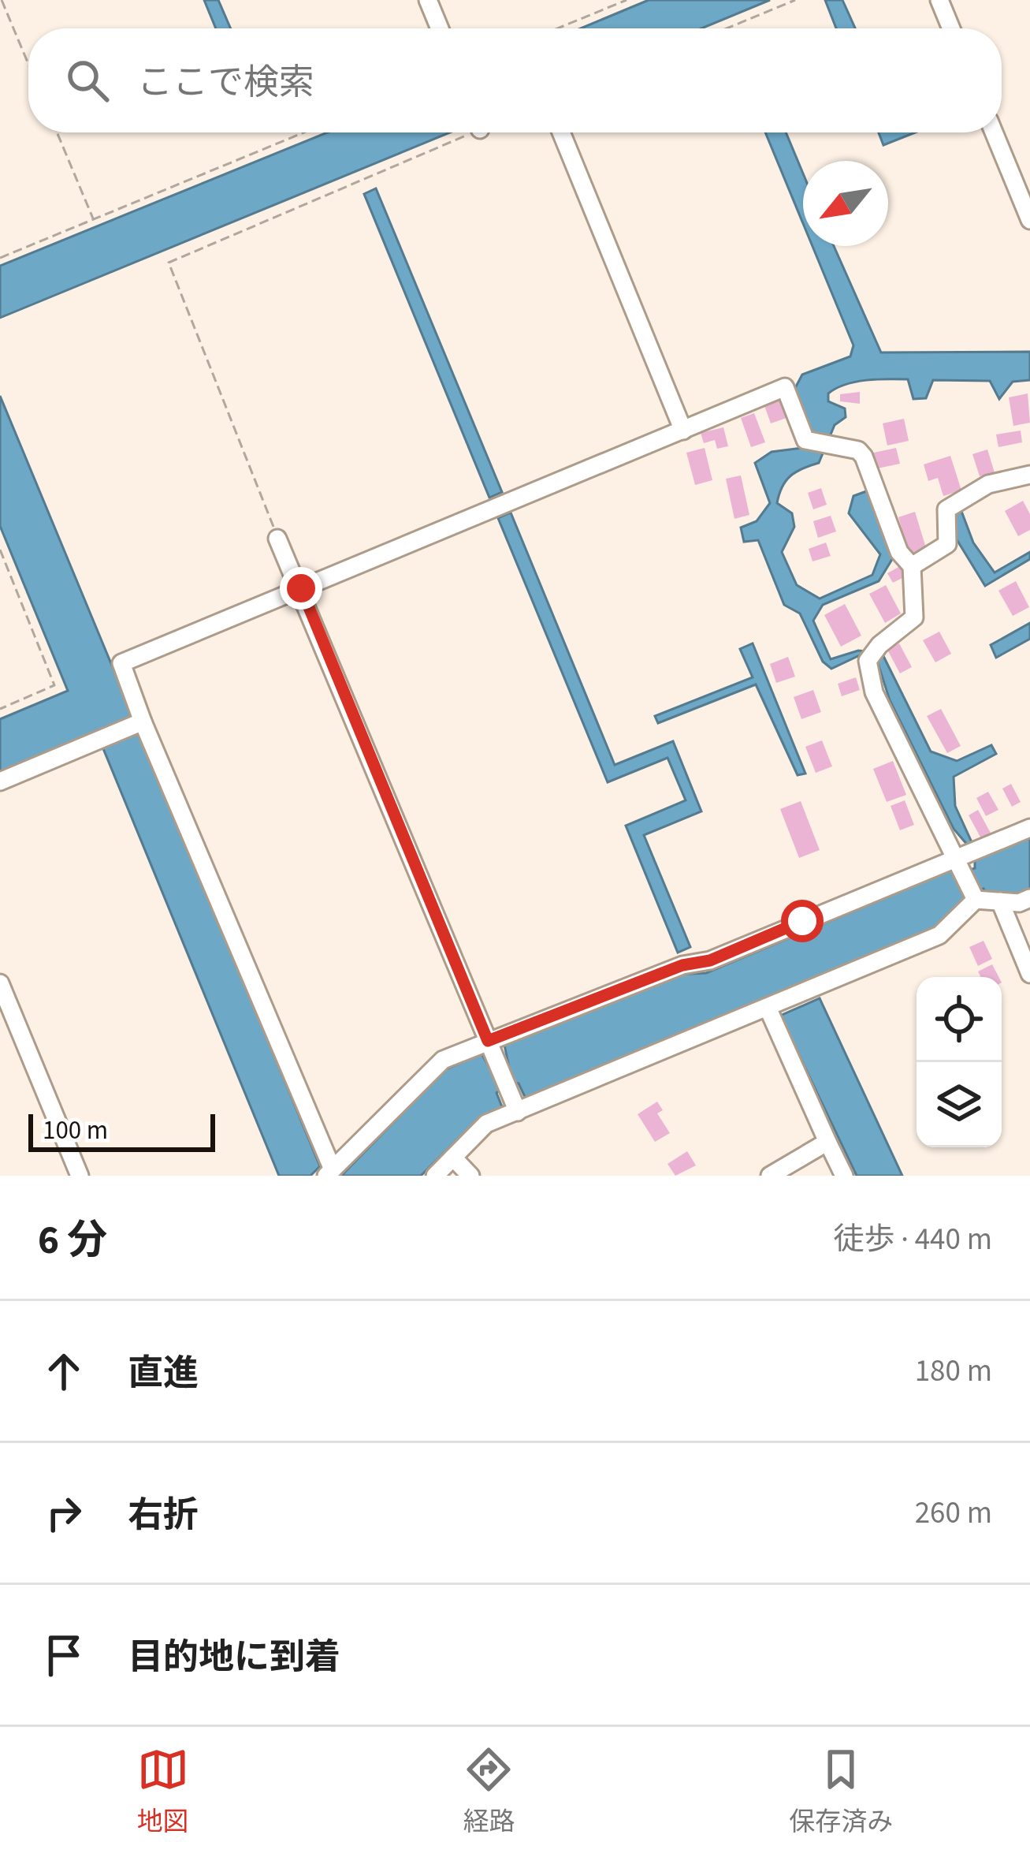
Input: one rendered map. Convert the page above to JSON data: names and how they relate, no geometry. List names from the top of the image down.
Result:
{
  "scale_bar": "100 m",
  "north": "bottom left",
  "page": {
    "search": "ここで検索",
    "scale": "100 m",
    "heading": ["6 分", "徒歩 · 440 m"],
    "list": [
      ["直進", "180 m"],
      ["右折", "260 m"],
      "目的地に到着"
    ],
    "nav": ["地図", "経路", "保存済み"]
  }
}
